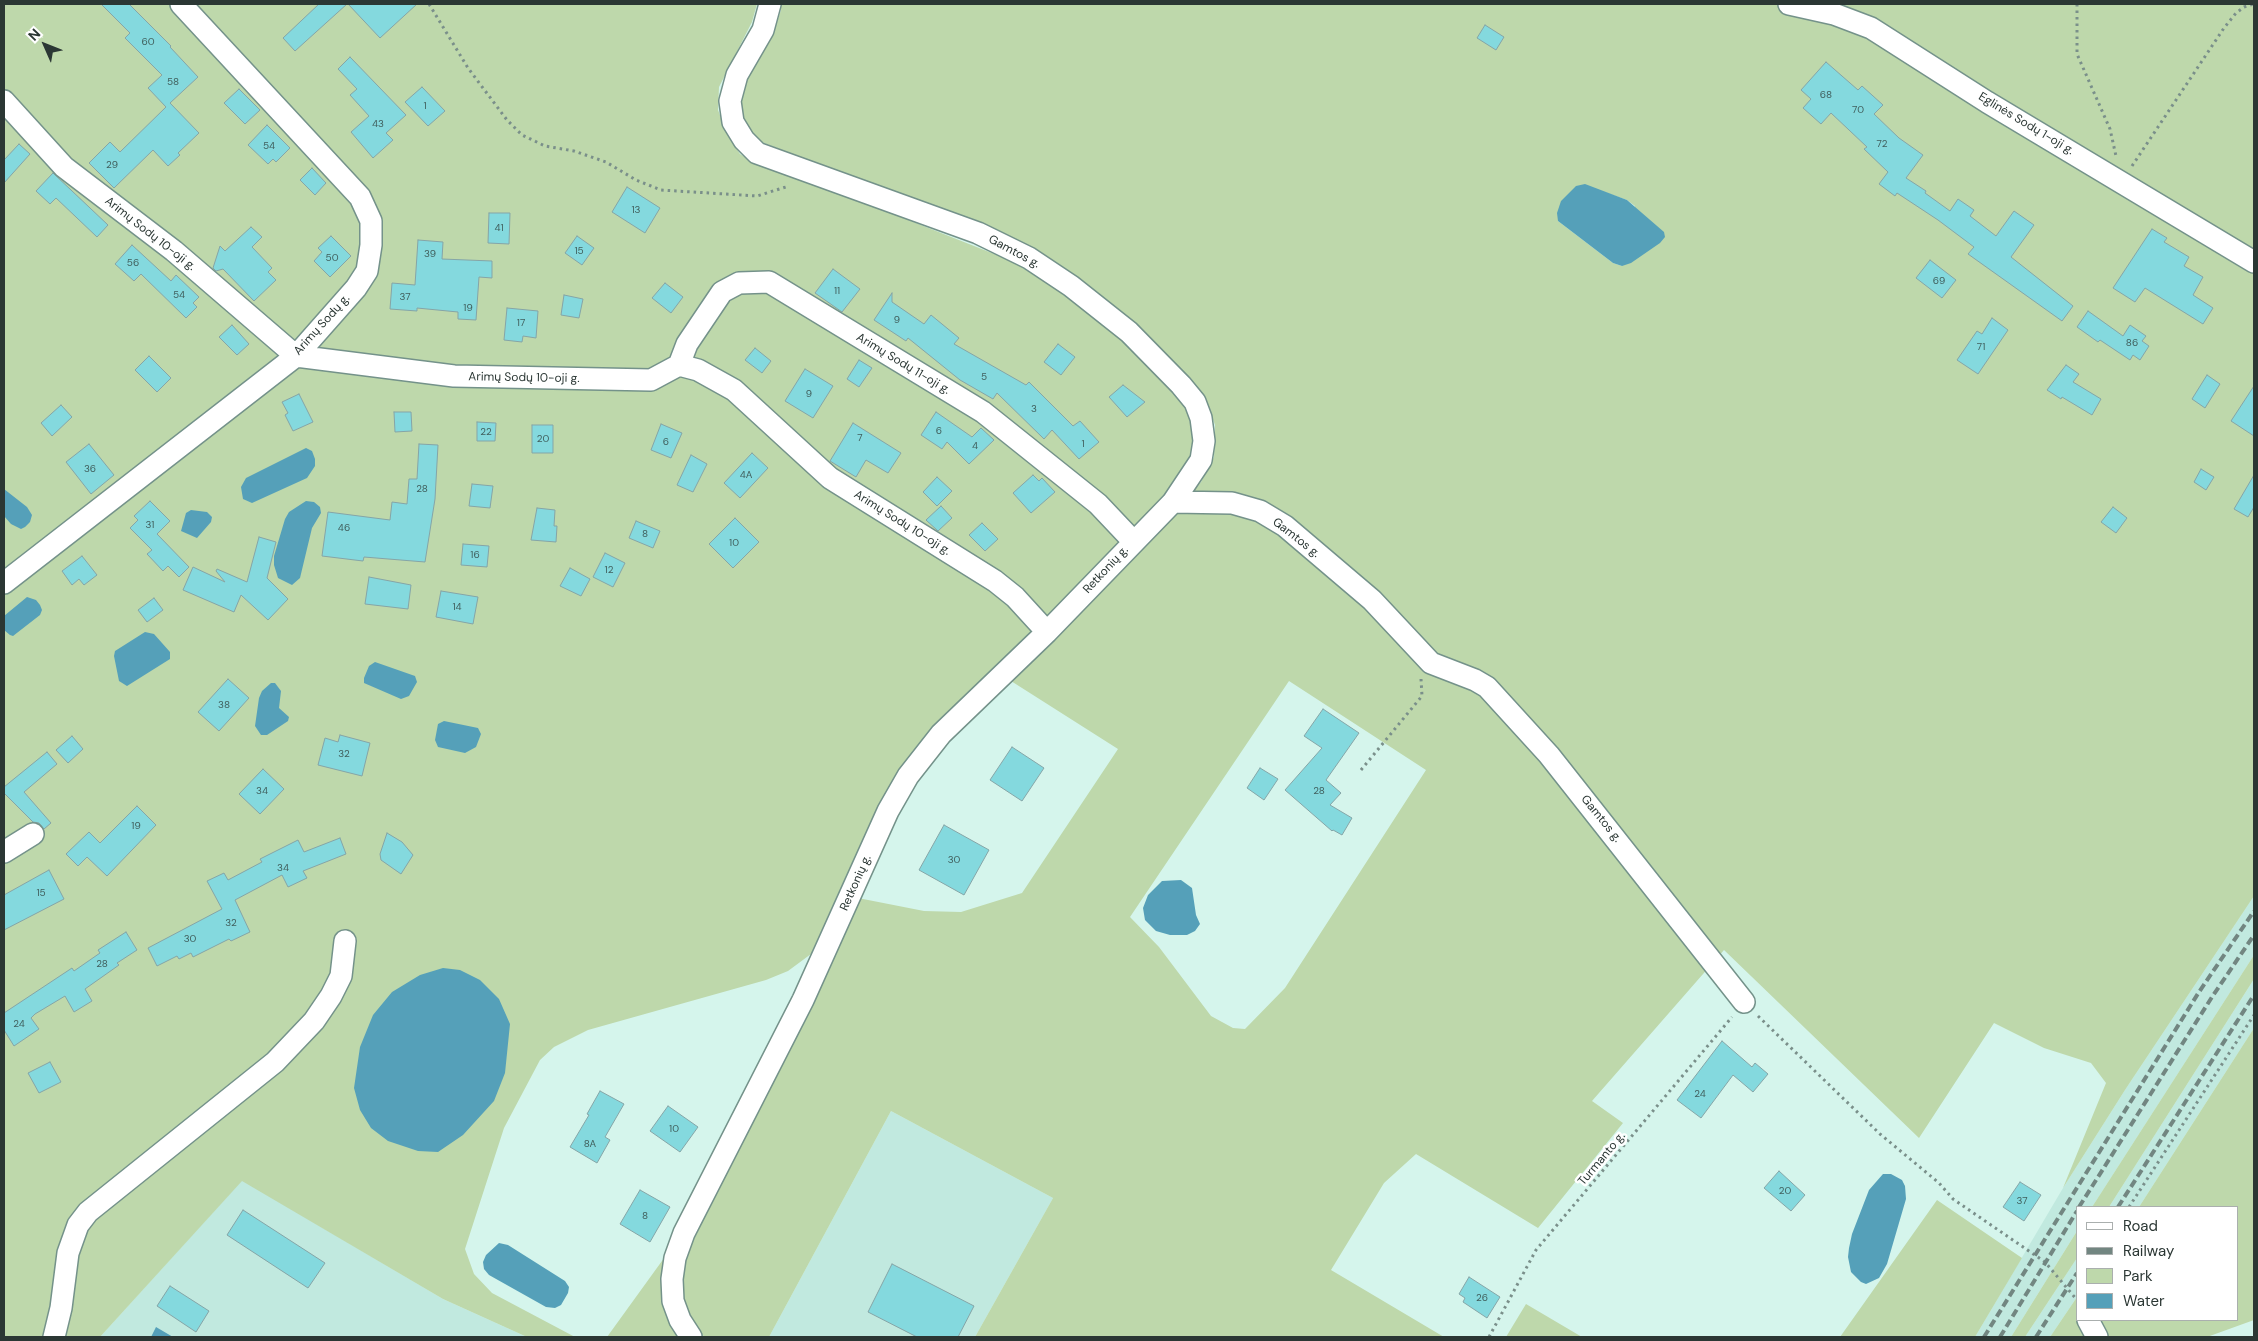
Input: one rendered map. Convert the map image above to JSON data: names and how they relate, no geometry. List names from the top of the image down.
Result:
{
  "streets": {
    "street": [
      "Eglinės Sodų 1-oji g.",
      "Arimų Sodų 10-oji g.",
      "Gamtos g.",
      "Arimų Sodų g.",
      "Arimų Sodų 11-oji g.",
      "Retkonių g."
    ],
    "path": ["Turmanto g."]
  },
  "crossings": [
    ["Arimų Sodų 10-oji g.", "Arimų Sodų g."],
    ["Arimų Sodų 10-oji g.", "Arimų Sodų 11-oji g."],
    ["Arimų Sodų 10-oji g.", "Retkonių g."],
    ["Gamtos g.", "Retkonių g."],
    ["Gamtos g.", "Turmanto g."],
    ["Arimų Sodų 11-oji g.", "Retkonių g."]
  ],
  "house_numbers": [
    "60",
    "58",
    "68",
    "1",
    "70",
    "43",
    "72",
    "54",
    "29",
    "13",
    "41",
    "15",
    "39",
    "50",
    "56",
    "69",
    "11",
    "54",
    "37",
    "19",
    "9",
    "17",
    "86",
    "71",
    "5",
    "9",
    "3",
    "6",
    "22",
    "7",
    "20",
    "6",
    "1",
    "4",
    "36",
    "4A",
    "28",
    "31",
    "46",
    "8",
    "10",
    "16",
    "12",
    "14",
    "38",
    "32",
    "34",
    "28",
    "19",
    "30",
    "34",
    "15",
    "32",
    "30",
    "28",
    "24",
    "24",
    "10",
    "8A",
    "20",
    "37",
    "8",
    "26"
  ],
  "legend": [
    "Road",
    "Railway",
    "Park",
    "Water"
  ],
  "north": "top left"
}
